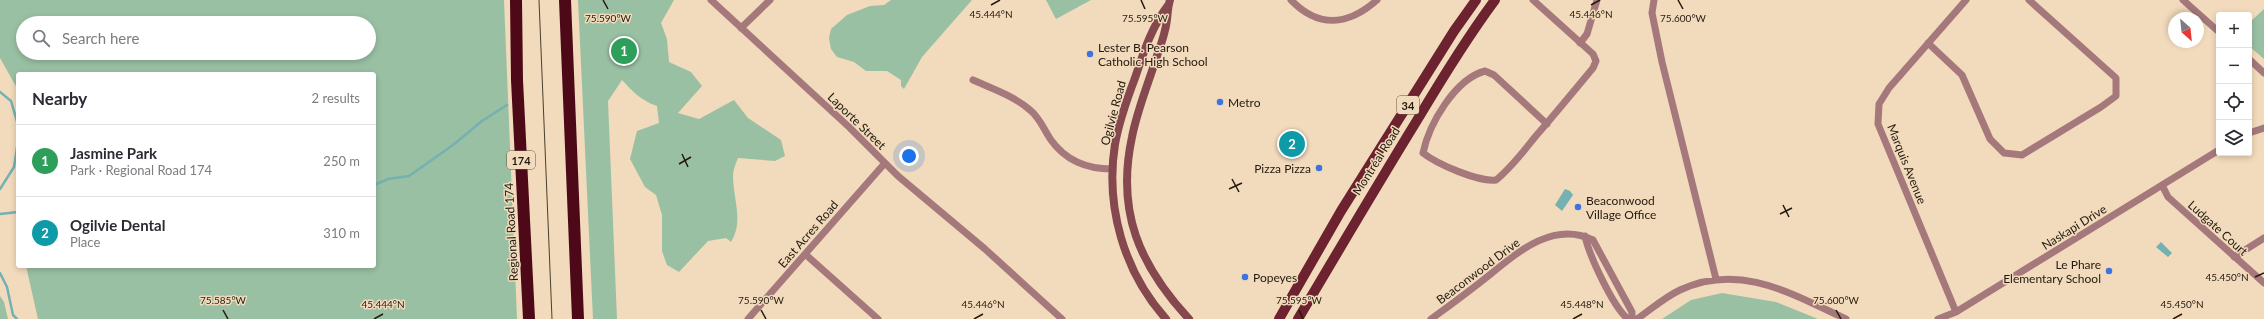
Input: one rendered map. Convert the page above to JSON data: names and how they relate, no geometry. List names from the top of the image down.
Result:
{
  "streets": {
    "highway": ["174", "Regional Road 174"],
    "main road": ["34", "Ogilvie Road", "Montréal Road"],
    "street": [
      "Laporte Street",
      "Marquis Avenue",
      "Naskapi Drive",
      "Ludgate Court",
      "East Acres Road",
      "Beaconwood Drive"
    ]
  },
  "crossings": [
    ["Laporte Street", "East Acres Road"],
    ["Marquis Avenue", "Naskapi Drive"],
    ["Naskapi Drive", "Ludgate Court"]
  ],
  "places": [
    "Lester B. Pearson Catholic High School",
    "Metro",
    "Pizza Pizza",
    "Beaconwood Village Office",
    "Le Phare Elementary School",
    "Popeyes"
  ],
  "north": "bottom right",
  "page": {
    "map_buttons": ["+", "−"],
    "search": "Search here",
    "pins": ["1", "2"],
    "heading": ["Nearby", "2 results"],
    "list": [
      {
        "mark": "1",
        "name": "Jasmine Park",
        "note": "Park · Regional Road 174",
        "value": "250 m"
      },
      {
        "mark": "2",
        "name": "Ogilvie Dental",
        "note": "Place",
        "value": "310 m"
      }
    ]
  },
  "coordinates": [
    "45.444°N",
    "45.446°N",
    "75.590°W",
    "75.595°W",
    "75.600°W",
    "45.450°N",
    "75.585°W",
    "45.448°N"
  ]
}
